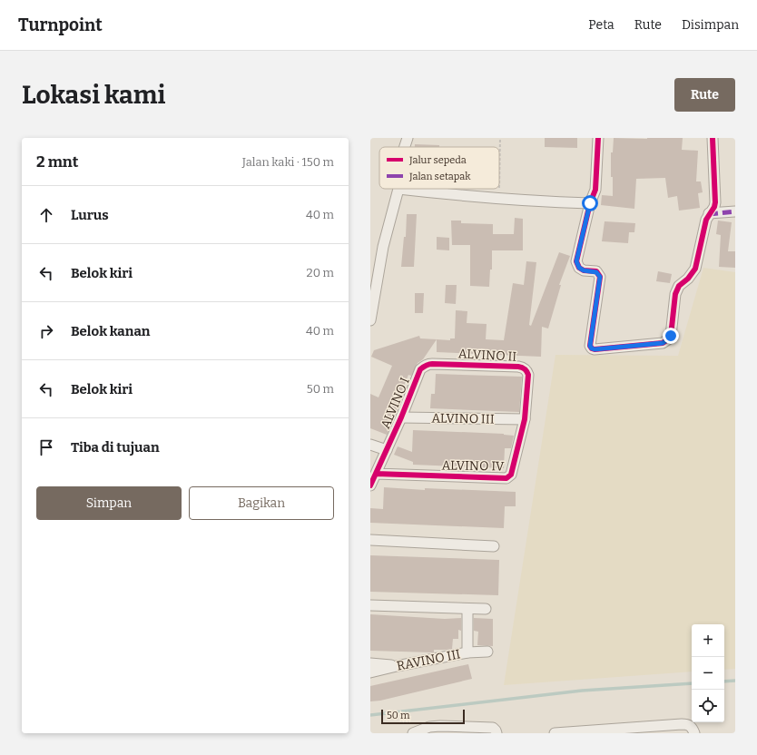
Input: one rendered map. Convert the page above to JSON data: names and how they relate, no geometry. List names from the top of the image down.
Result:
{
  "streets": {
    "street": [
      "ALVINO II",
      "ALVINO I",
      "ALVINO III",
      "ALVINO IV",
      "RAVINO III"
    ]
  },
  "crossings": [
    ["ALVINO II", "ALVINO I"],
    ["ALVINO II", "ALVINO III"],
    ["ALVINO II", "ALVINO IV"],
    ["ALVINO I", "ALVINO III"],
    ["ALVINO I", "ALVINO IV"],
    ["ALVINO III", "ALVINO IV"]
  ],
  "legend": ["Jalur sepeda", "Jalan setapak"],
  "scale_bar": "50 m",
  "page": {
    "header": "Turnpoint",
    "nav": ["Peta", "Rute", "Disimpan"],
    "buttons": [
      "Rute",
      ["Simpan", "Bagikan"]
    ],
    "title": "Lokasi kami",
    "heading": ["2 mnt", "Jalan kaki · 150 m"],
    "list": [
      ["Lurus", "40 m"],
      ["Belok kiri", "20 m"],
      ["Belok kanan", "40 m"],
      ["Belok kiri", "50 m"],
      "Tiba di tujuan"
    ],
    "map_buttons": ["+", "−"],
    "scale": "50 m"
  }
}
